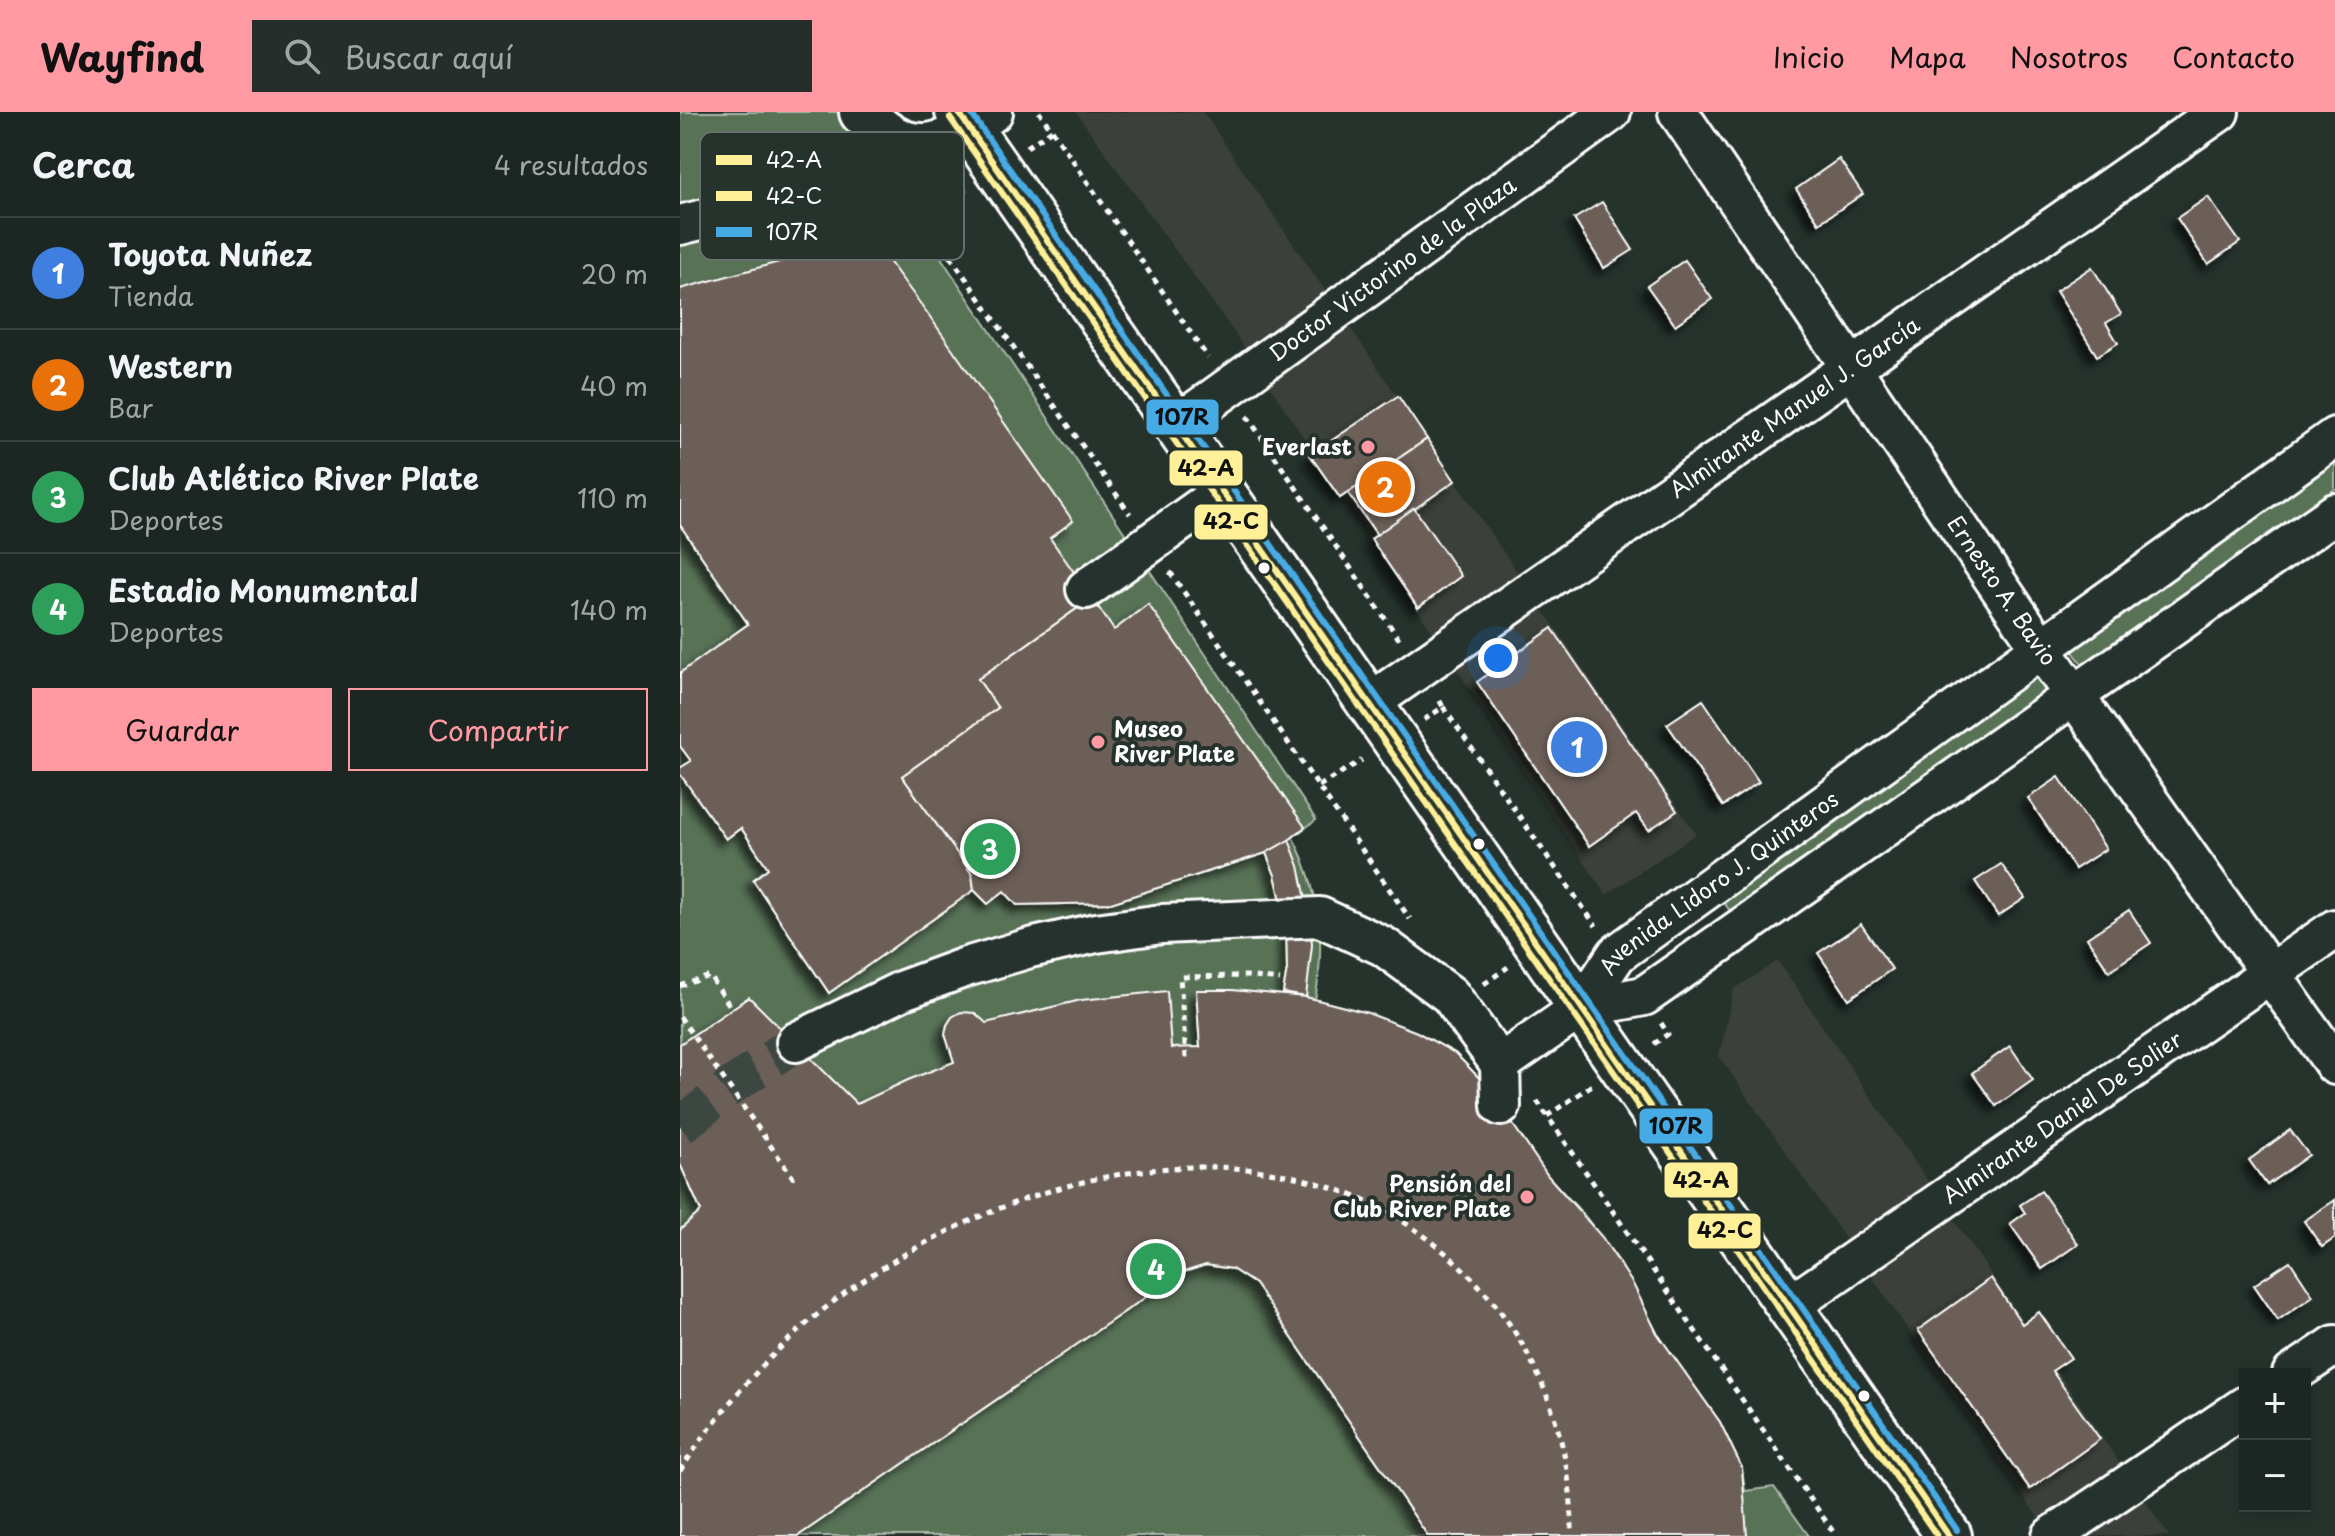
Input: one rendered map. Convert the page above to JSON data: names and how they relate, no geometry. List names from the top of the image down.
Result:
{
  "streets": {
    "street": [
      "Doctor Victorino de la Plaza",
      "Almirante Manuel J. García",
      "Ernesto A. Bavio",
      "Avenida Lidoro J. Quinteros",
      "Almirante Daniel De Solier"
    ]
  },
  "crossings": [
    ["Almirante Manuel J. García", "Ernesto A. Bavio"],
    ["Ernesto A. Bavio", "Avenida Lidoro J. Quinteros"],
    ["Ernesto A. Bavio", "Almirante Daniel De Solier"]
  ],
  "places": ["Everlast", "Museo River Plate", "Pensión del Club River Plate"],
  "lines": ["transit line 42-A", "transit line 107R", "transit line 42-C"],
  "legend": ["42-A", "42-C", "107R"],
  "page": {
    "header": "Wayfind",
    "search": "Buscar aquí",
    "nav": [
      "Inicio",
      "Mapa",
      "Nosotros",
      "Contacto"
    ],
    "heading": ["Cerca", "4 resultados"],
    "list": [
      {
        "mark": "1",
        "name": "Toyota Nuñez",
        "note": "Tienda",
        "value": "20 m"
      },
      {
        "mark": "2",
        "name": "Western",
        "note": "Bar",
        "value": "40 m"
      },
      {
        "mark": "3",
        "name": "Club Atlético River Plate",
        "note": "Deportes",
        "value": "110 m"
      },
      {
        "mark": "4",
        "name": "Estadio Monumental",
        "note": "Deportes",
        "value": "140 m"
      }
    ],
    "pins": [
      "2",
      "1",
      "3",
      "4"
    ],
    "buttons": ["Guardar", "Compartir"],
    "map_buttons": ["+", "−"]
  }
}
